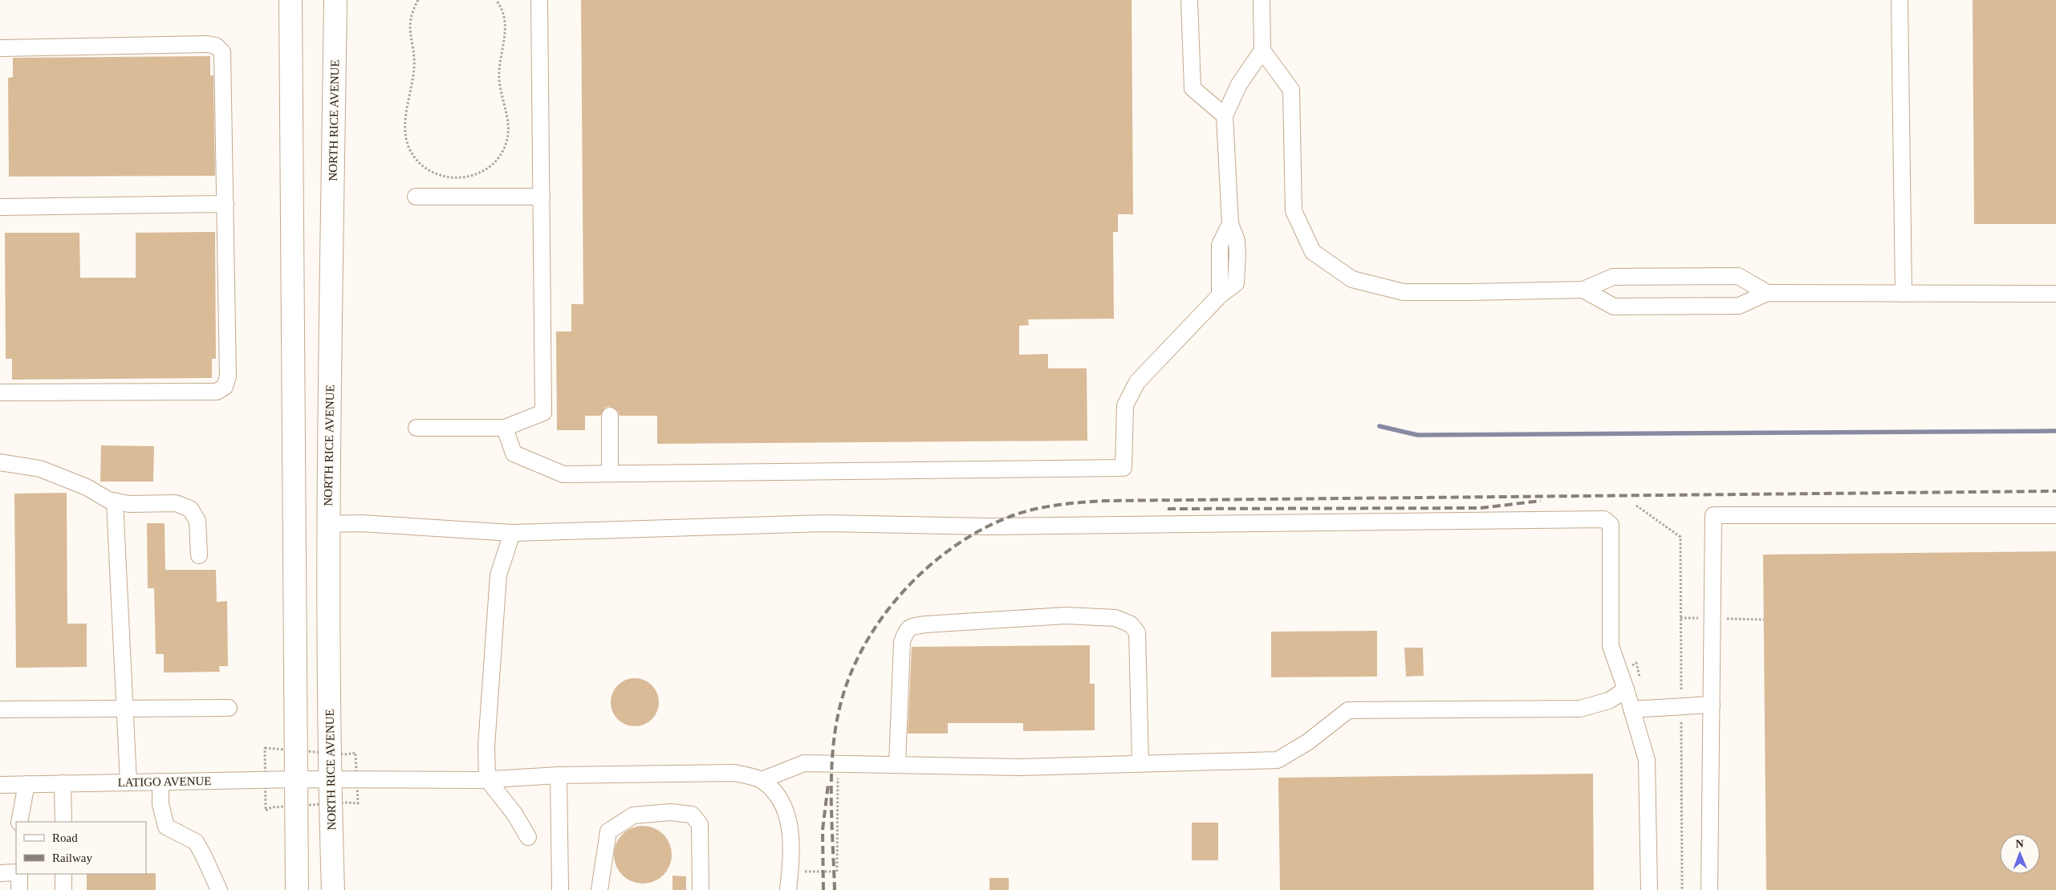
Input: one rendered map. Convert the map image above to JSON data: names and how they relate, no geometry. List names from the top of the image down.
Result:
{
  "streets": {
    "highway": ["NORTH RICE AVENUE"],
    "street": ["LATIGO AVENUE"]
  },
  "crossings": [
    ["NORTH RICE AVENUE", "LATIGO AVENUE"]
  ],
  "legend": ["Road", "Railway"],
  "north": "top"
}
